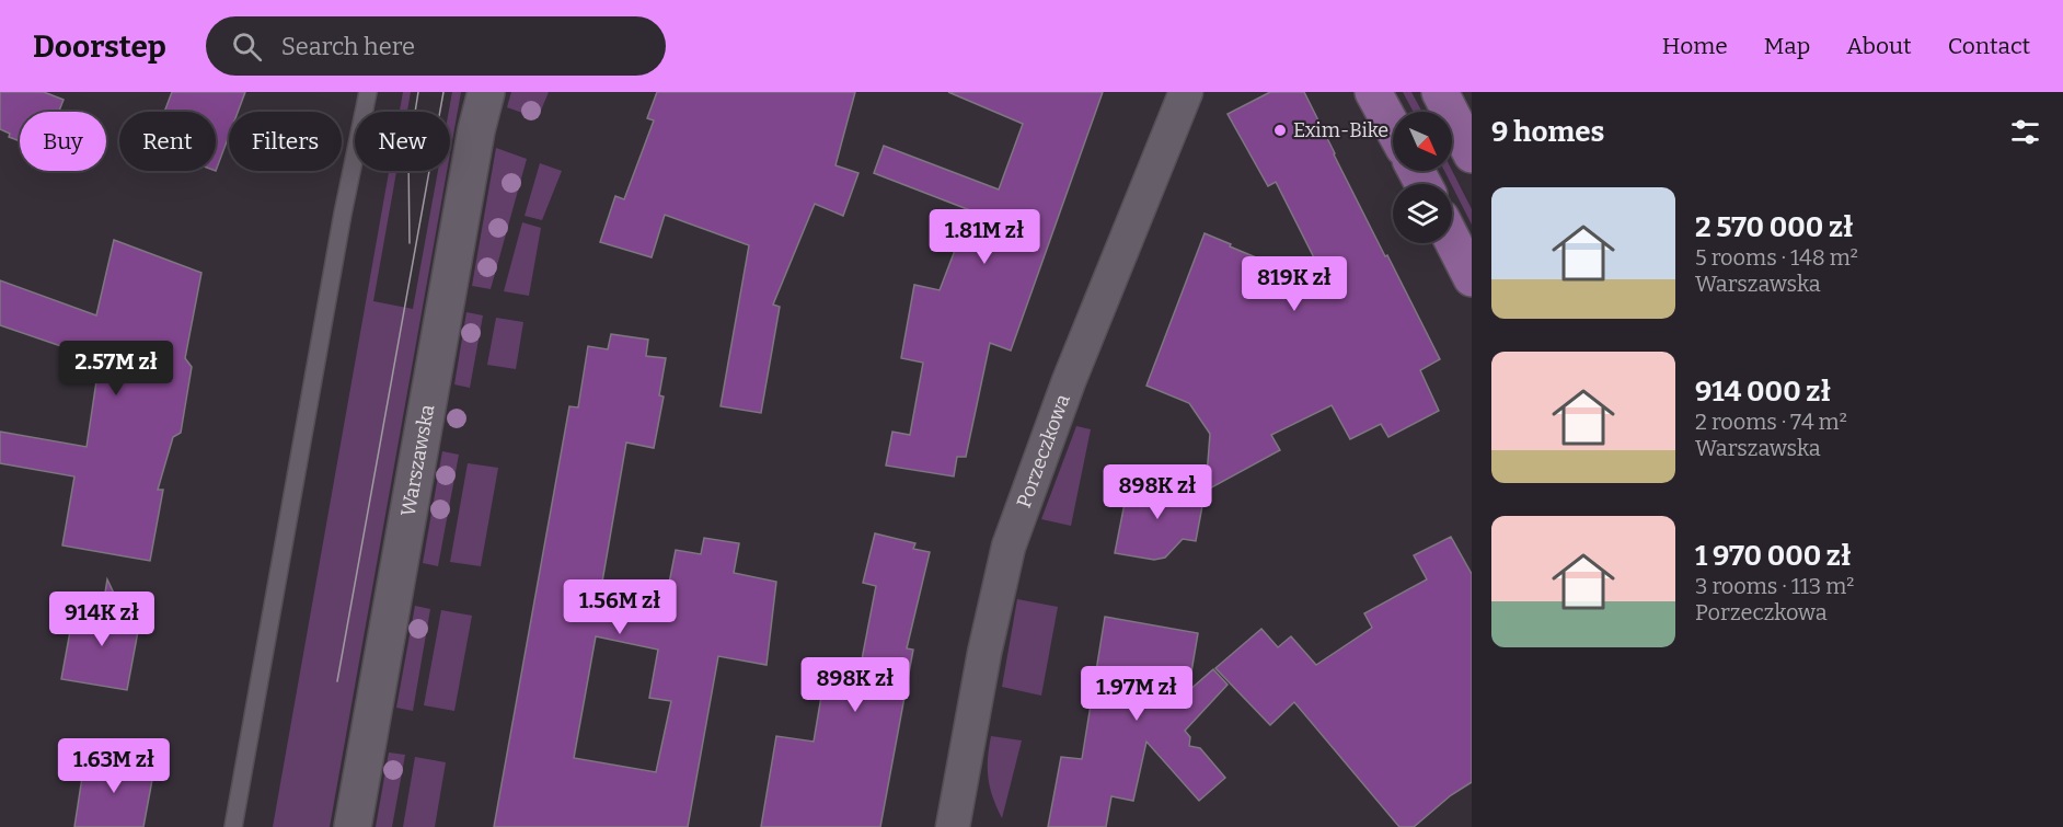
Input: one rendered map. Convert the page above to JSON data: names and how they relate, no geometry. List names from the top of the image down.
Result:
{
  "streets": {
    "street": ["Porzeczkowa", "Warszawska"]
  },
  "places": ["Exim-Bike"],
  "north": "bottom right",
  "page": {
    "header": "Doorstep",
    "search": "Search here",
    "nav": [
      "Home",
      "Map",
      "About",
      "Contact"
    ],
    "heading": "9 homes",
    "chip": [
      "Buy",
      "Rent",
      "Filters",
      "New"
    ],
    "list": [
      {
        "name": "2 570 000 zł",
        "note": "5 rooms · 148 m² · Warszawska"
      },
      {
        "name": "914 000 zł",
        "note": "2 rooms · 74 m² · Warszawska"
      },
      {
        "name": "1 970 000 zł",
        "note": "3 rooms · 113 m² · Porzeczkowa"
      }
    ],
    "price": [
      "1.81M zł",
      "819K zł",
      "2.57M zł",
      "898K zł",
      "1.56M zł",
      "914K zł",
      "898K zł",
      "1.97M zł",
      "1.63M zł"
    ]
  }
}
